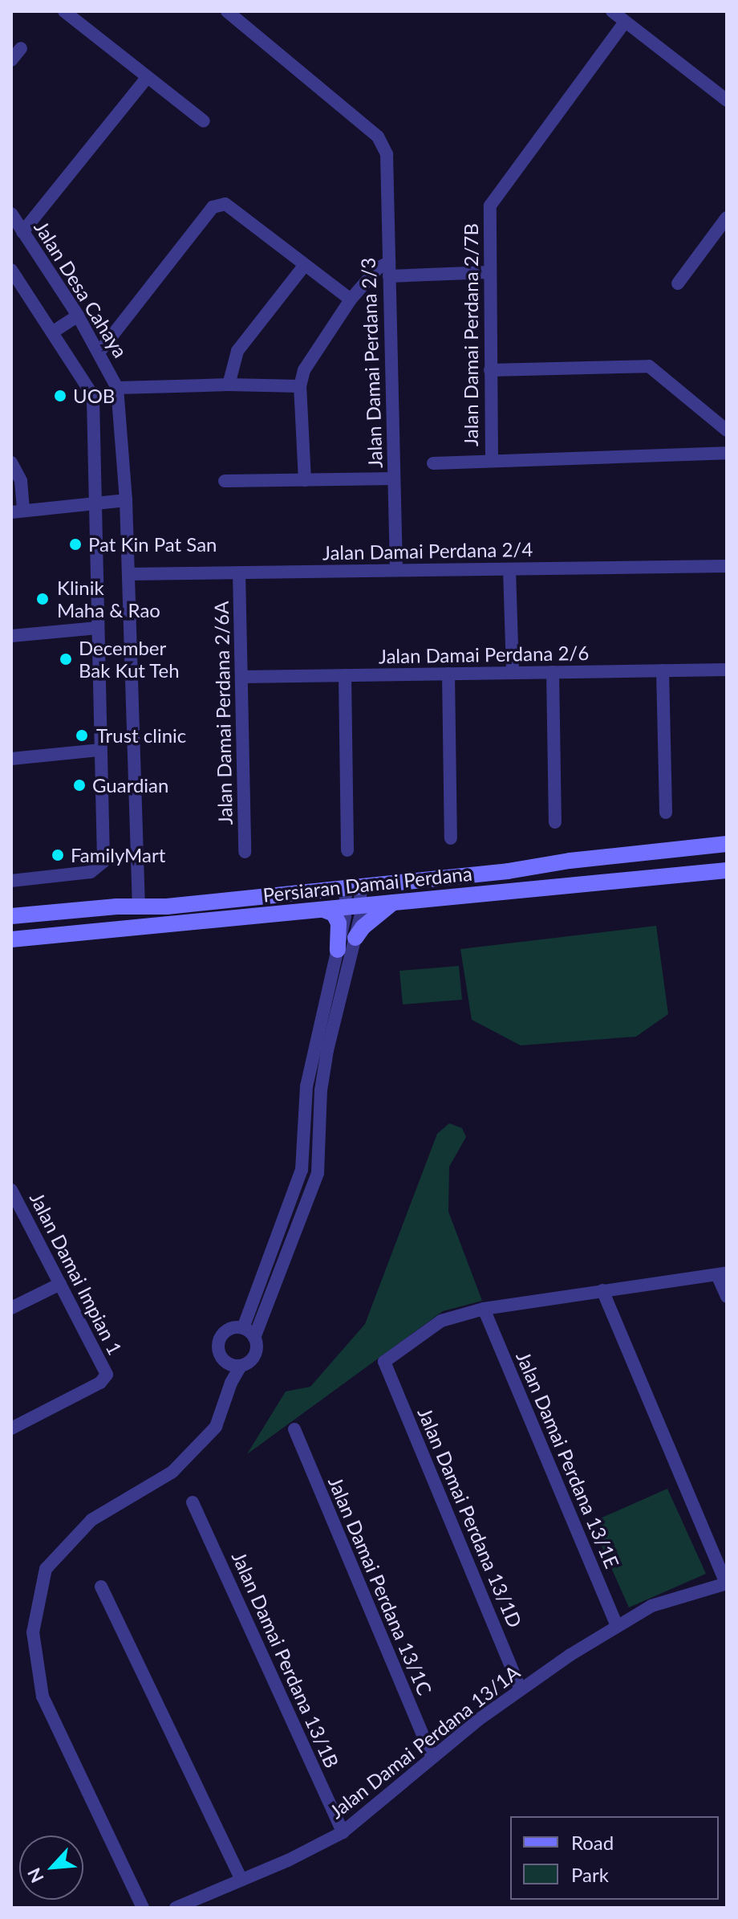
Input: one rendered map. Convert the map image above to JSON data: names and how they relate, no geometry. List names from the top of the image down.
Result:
{
  "streets": {
    "main road": ["Persiaran Damai Perdana"],
    "street": [
      "Jalan Desa Cahaya",
      "Jalan Damai Perdana 2/7B",
      "Jalan Damai Perdana 2/3",
      "Jalan Damai Perdana 2/4",
      "Jalan Damai Perdana 2/6",
      "Jalan Damai Perdana 2/6A",
      "Jalan Damai Impian 1",
      "Jalan Damai Perdana 13/1E",
      "Jalan Damai Perdana 13/1D",
      "Jalan Damai Perdana 13/1C",
      "Jalan Damai Perdana 13/1B",
      "Jalan Damai Perdana 13/1A"
    ]
  },
  "crossings": [
    ["Jalan Desa Cahaya", "Jalan Damai Perdana 2/4"],
    ["Jalan Desa Cahaya", "Persiaran Damai Perdana"],
    ["Jalan Damai Perdana 2/3", "Jalan Damai Perdana 2/4"],
    ["Jalan Damai Perdana 2/4", "Jalan Damai Perdana 2/6A"],
    ["Jalan Damai Perdana 2/6", "Jalan Damai Perdana 2/6A"],
    ["Jalan Damai Perdana 13/1E", "Jalan Damai Perdana 13/1D"],
    ["Jalan Damai Perdana 13/1E", "Jalan Damai Perdana 13/1A"],
    ["Jalan Damai Perdana 13/1D", "Jalan Damai Perdana 13/1A"],
    ["Jalan Damai Perdana 13/1C", "Jalan Damai Perdana 13/1A"],
    ["Jalan Damai Perdana 13/1B", "Jalan Damai Perdana 13/1A"]
  ],
  "places": [
    "UOB",
    "Pat Kin Pat San",
    "Klinik Maha & Rao",
    "December Bak Kut Teh",
    "Trust clinic",
    "Guardian",
    "FamilyMart"
  ],
  "legend": ["Road", "Park"],
  "north": "bottom left"
}
